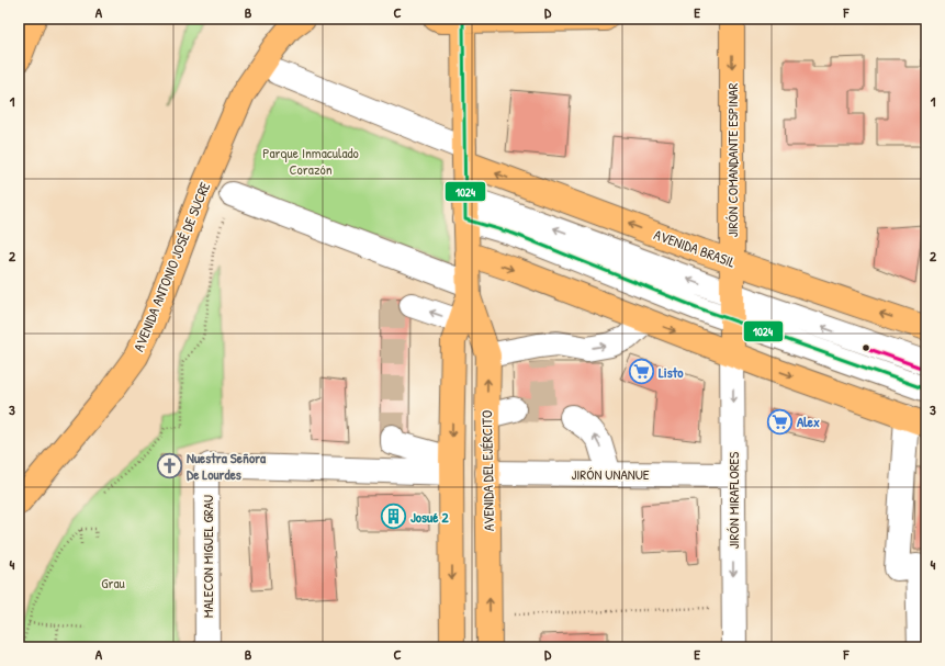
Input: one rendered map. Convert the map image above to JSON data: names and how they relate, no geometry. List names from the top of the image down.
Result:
{
  "streets": {
    "main road": [
      "JIRÓN COMANDANTE ESPINAR",
      "AVENIDA BRASIL",
      "AVENIDA ANTONIO JOSÉ DE SUCRE",
      "AVENIDA DEL EJÉRCITO"
    ],
    "street": ["JIRÓN UNANUE", "JIRÓN MIRAFLORES", "MALECON MIGUEL GRAU"]
  },
  "crossings": [
    ["JIRÓN COMANDANTE ESPINAR", "AVENIDA BRASIL"],
    ["JIRÓN COMANDANTE ESPINAR", "JIRÓN MIRAFLORES"],
    ["AVENIDA BRASIL", "AVENIDA DEL EJÉRCITO"],
    ["AVENIDA DEL EJÉRCITO", "JIRÓN UNANUE"],
    ["JIRÓN UNANUE", "JIRÓN MIRAFLORES"]
  ],
  "one_way": ["JIRÓN COMANDANTE ESPINAR"],
  "parks": ["Parque Inmaculado Corazón", "Grau"],
  "places": {
    "supermarket": ["Listo", "Alex"],
    "church": ["Nuestra Señora De Lourdes"],
    "building": ["Josué 2"]
  },
  "lines": ["transit line 1024"],
  "grid": {
    "columns": [
      "A",
      "B",
      "C",
      "D",
      "E",
      "F"
    ],
    "rows": [
      "1",
      "2",
      "3",
      "4"
    ]
  }
}
